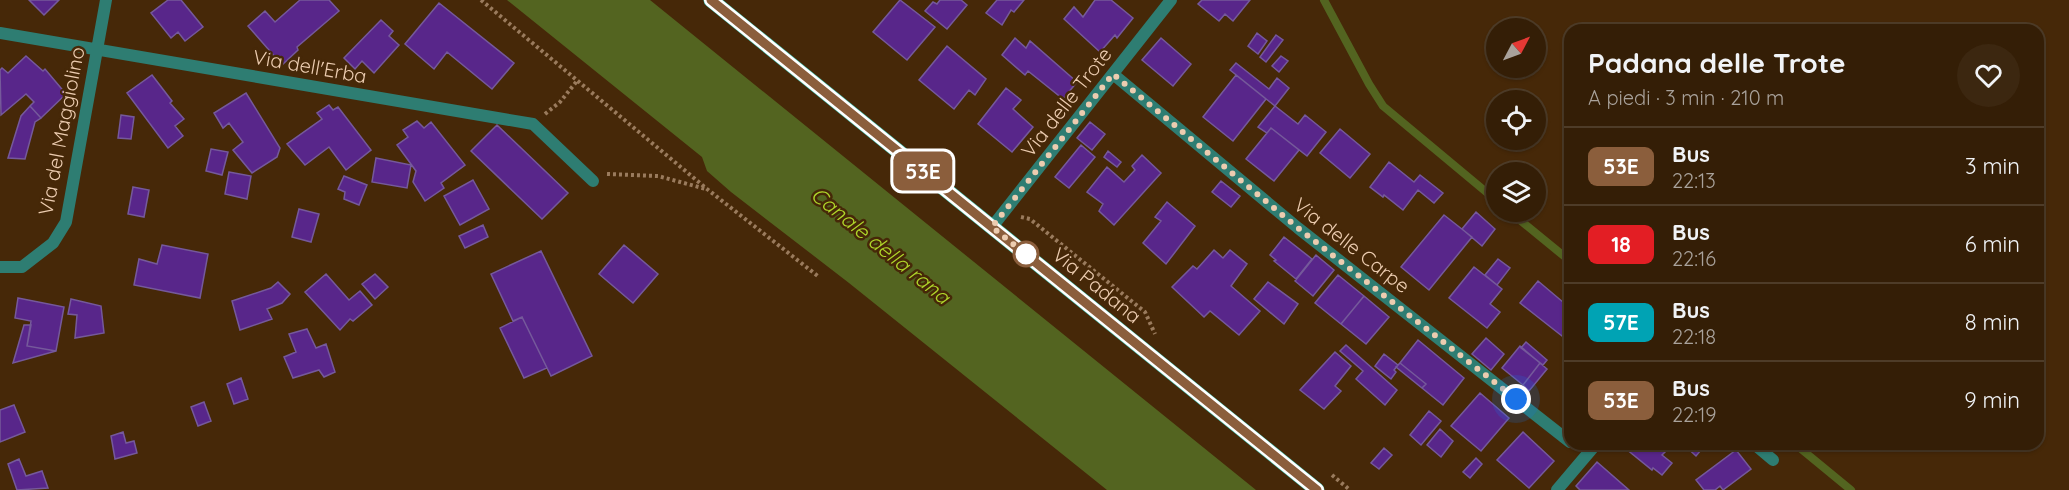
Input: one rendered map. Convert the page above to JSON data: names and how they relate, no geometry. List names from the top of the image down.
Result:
{
  "streets": {
    "main road": ["Via Padana"],
    "street": [
      "Via dell'Erba",
      "Via delle Trote",
      "Via del Maggiolino",
      "Via delle Carpe"
    ]
  },
  "crossings": [
    ["Via dell'Erba", "Via del Maggiolino"],
    ["Via delle Trote", "Via delle Carpe"],
    ["Via delle Trote", "Via Padana"]
  ],
  "water": ["Canale della rana"],
  "lines": ["bus line 53E"],
  "north": "top right",
  "page": {
    "on_map": "53E",
    "heading": ["Padana delle Trote", "A piedi · 3 min · 210 m"],
    "list": [
      {
        "mark": "53E",
        "name": "Bus",
        "note": "22:13",
        "value": "3 min"
      },
      {
        "mark": "18",
        "name": "Bus",
        "note": "22:16",
        "value": "6 min"
      },
      {
        "mark": "57E",
        "name": "Bus",
        "note": "22:18",
        "value": "8 min"
      },
      {
        "mark": "53E",
        "name": "Bus",
        "note": "22:19",
        "value": "9 min"
      }
    ]
  }
}
